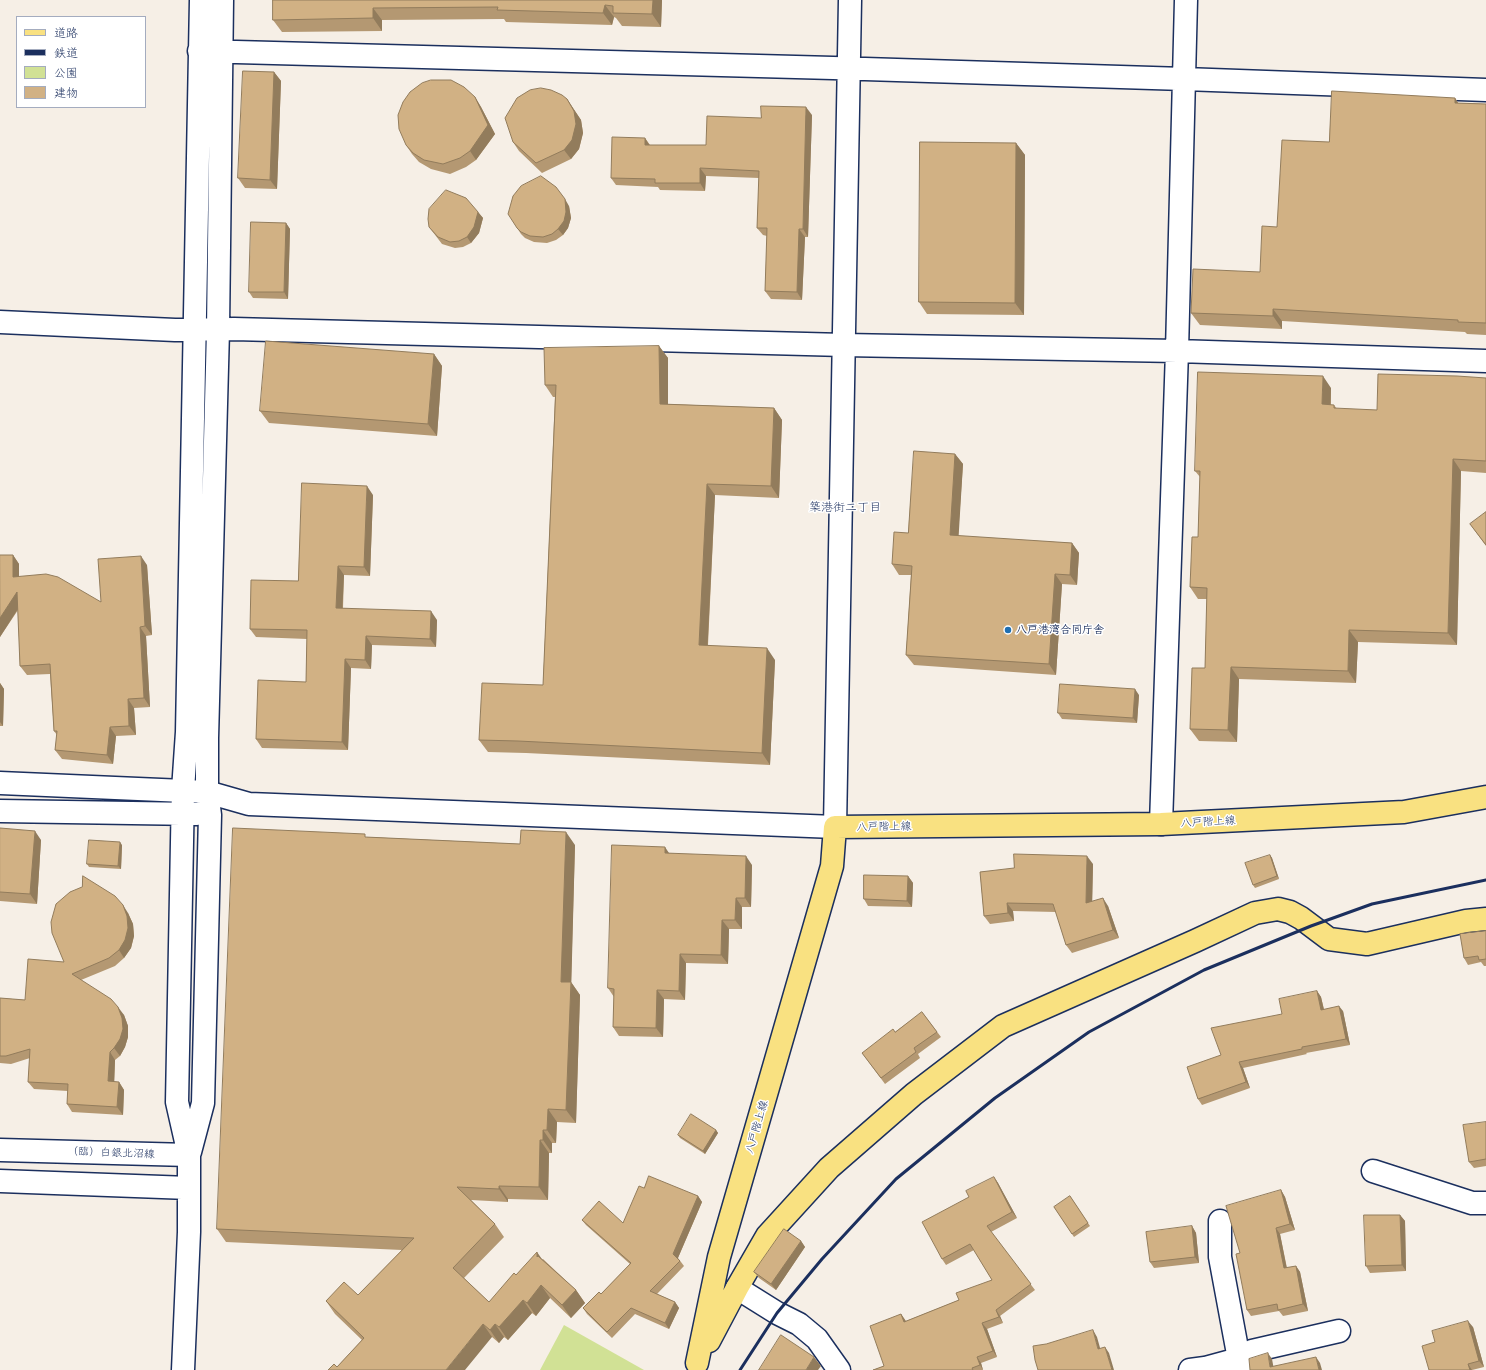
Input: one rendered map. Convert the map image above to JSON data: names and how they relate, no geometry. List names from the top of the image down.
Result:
{
  "streets": {
    "main road": ["八戸階上線"],
    "street": ["（臨）白銀北沼線"]
  },
  "districts": ["築港街二丁目"],
  "places": ["八戸港湾合同庁舎"],
  "legend": [
    "道路",
    "鉄道",
    "公園",
    "建物"
  ]
}
